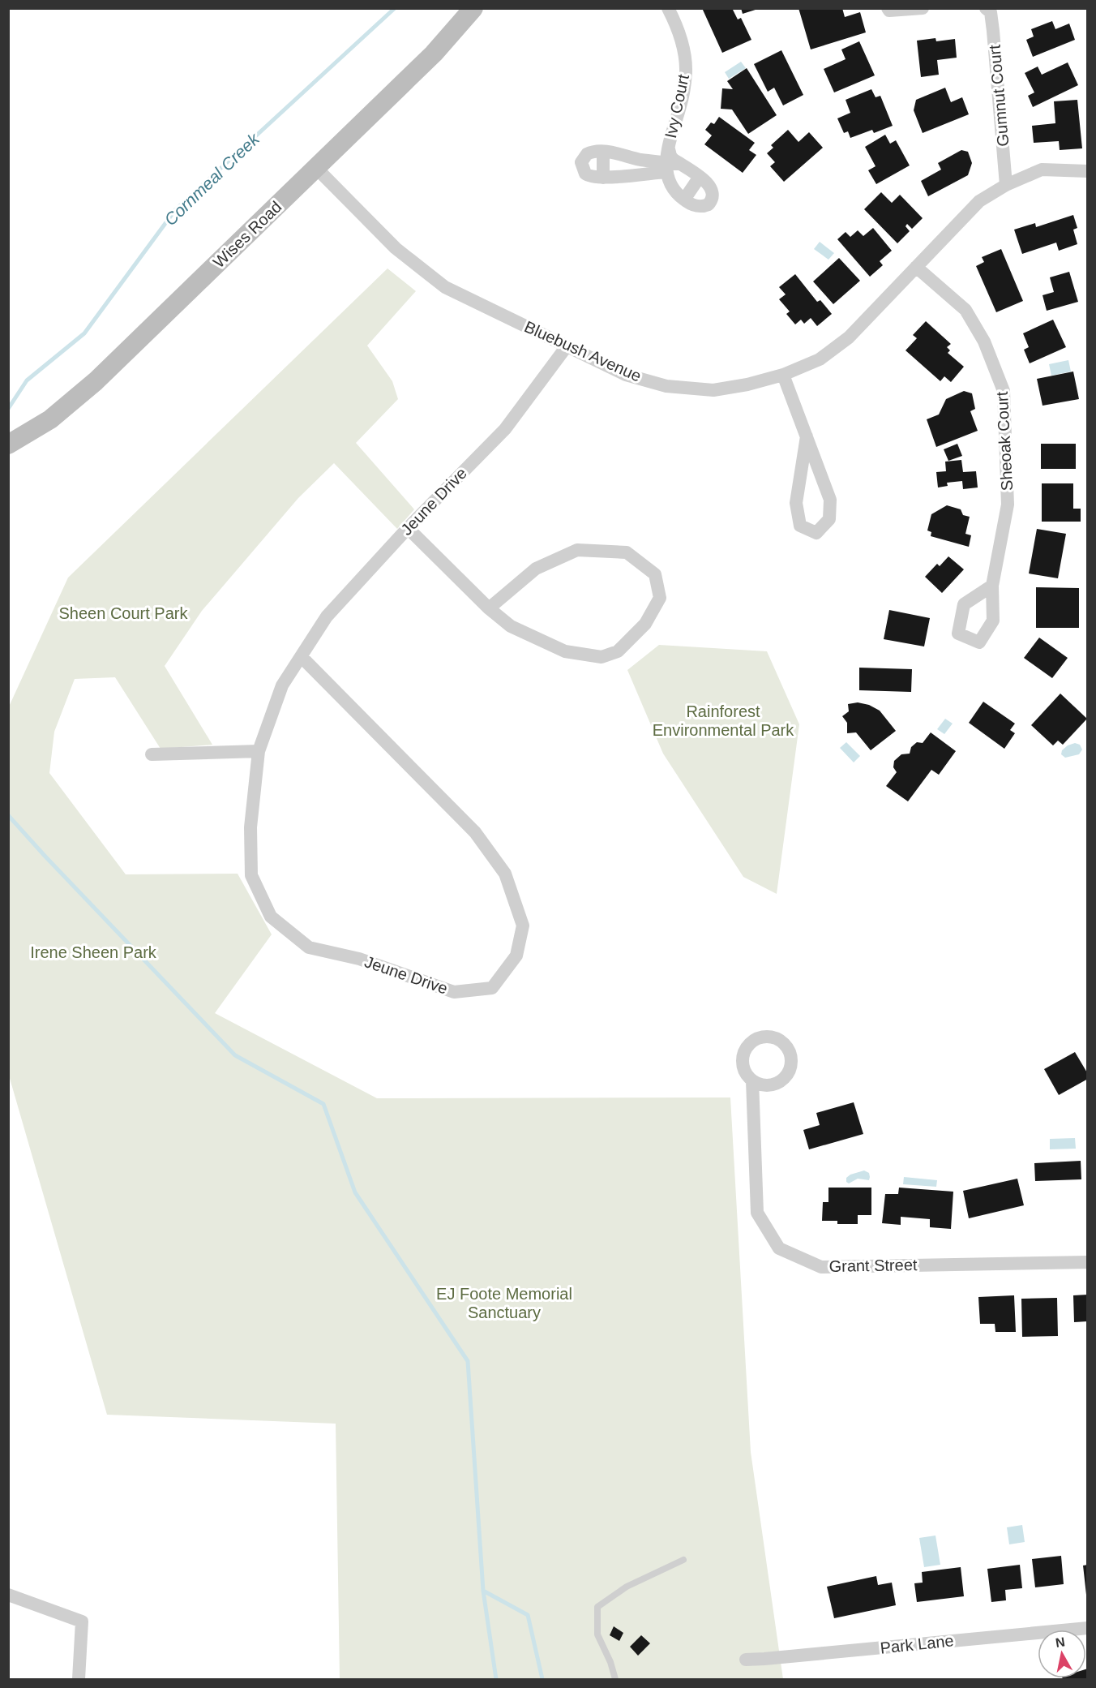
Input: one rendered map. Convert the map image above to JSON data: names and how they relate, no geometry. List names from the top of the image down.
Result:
{
  "streets": {
    "street": [
      "Gumnut Court",
      "Ivy Court",
      "Wises Road",
      "Bluebush Avenue",
      "Sheoak Court",
      "Jeune Drive",
      "Grant Street",
      "Park Lane"
    ]
  },
  "crossings": [
    ["Gumnut Court", "Bluebush Avenue"],
    ["Wises Road", "Bluebush Avenue"],
    ["Bluebush Avenue", "Sheoak Court"],
    ["Bluebush Avenue", "Jeune Drive"]
  ],
  "water": ["Cornmeal Creek"],
  "parks": [
    "Sheen Court Park",
    "Rainforest Environmental Park",
    "Irene Sheen Park",
    "EJ Foote Memorial Sanctuary"
  ],
  "north": "top"
}
